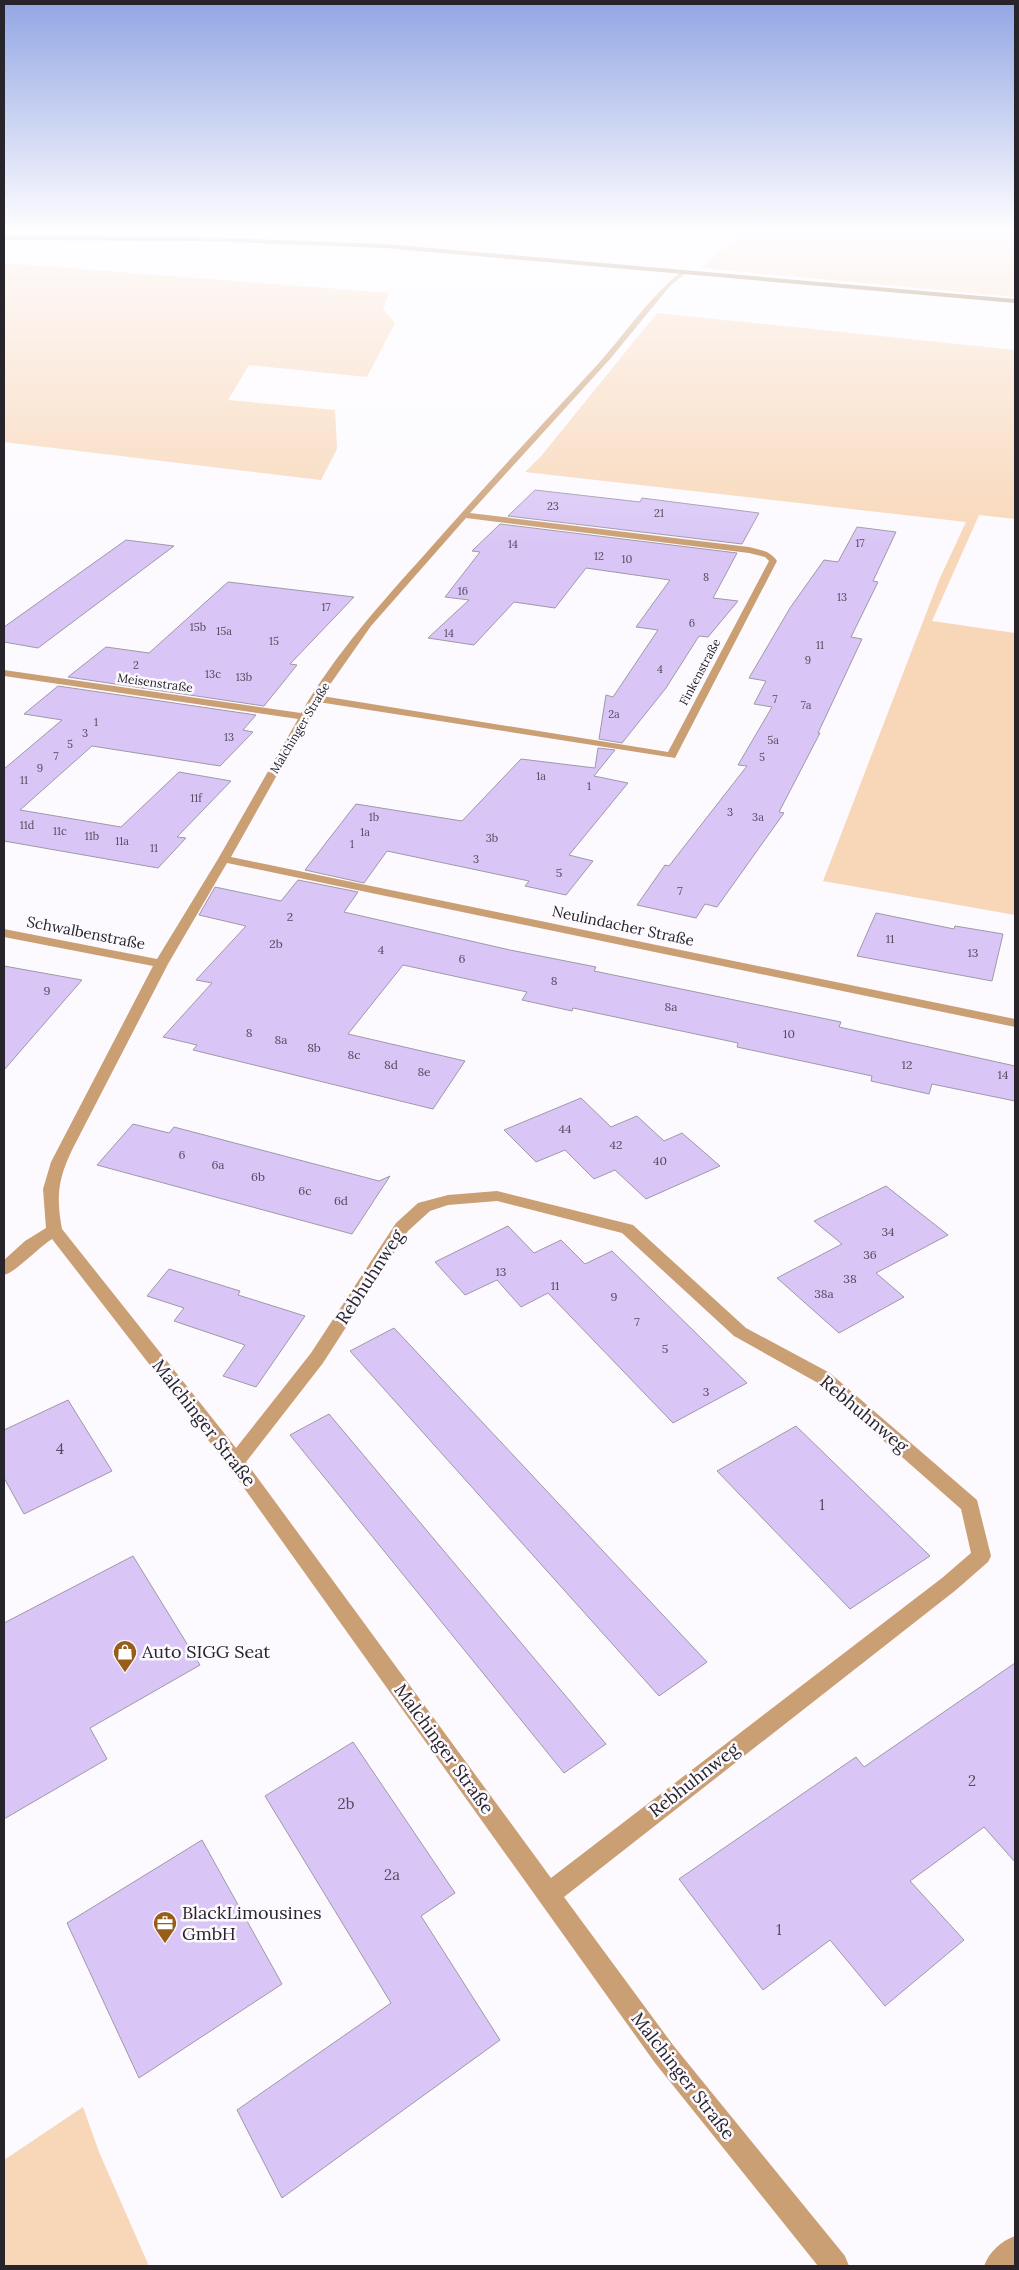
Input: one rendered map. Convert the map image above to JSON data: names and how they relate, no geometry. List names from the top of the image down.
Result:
{
  "streets": {
    "street": [
      "Finkenstraße",
      "Meisenstraße",
      "Malchinger Straße",
      "Neulindacher Straße",
      "Schwalbenstraße",
      "Rebhuhnweg"
    ]
  },
  "crossings": [
    ["Finkenstraße", "Malchinger Straße"],
    ["Meisenstraße", "Malchinger Straße"],
    ["Malchinger Straße", "Neulindacher Straße"],
    ["Malchinger Straße", "Schwalbenstraße"],
    ["Malchinger Straße", "Rebhuhnweg"]
  ],
  "places": {
    "shop": ["Auto SIGG Seat"],
    "office": ["BlackLimousines GmbH"]
  },
  "house_numbers": [
    "23",
    "21",
    "17",
    "14",
    "12",
    "10",
    "8",
    "16",
    "13",
    "17",
    "6",
    "15b",
    "15a",
    "14",
    "15",
    "11",
    "9",
    "2",
    "4",
    "13c",
    "13b",
    "7",
    "7a",
    "2a",
    "1",
    "3",
    "13",
    "5a",
    "5",
    "7",
    "5",
    "9",
    "1a",
    "11",
    "1",
    "11f",
    "3",
    "1b",
    "3a",
    "11d",
    "11c",
    "1a",
    "11b",
    "3b",
    "11a",
    "1",
    "11",
    "3",
    "5",
    "7",
    "2",
    "11",
    "2b",
    "4",
    "13",
    "6",
    "8",
    "9",
    "8a",
    "8",
    "10",
    "8a",
    "8b",
    "8c",
    "8d",
    "12",
    "8e",
    "14",
    "44",
    "42",
    "6",
    "40",
    "6a",
    "6b",
    "6c",
    "6d",
    "34",
    "36",
    "13",
    "38",
    "11",
    "38a",
    "9",
    "7",
    "5",
    "3",
    "4",
    "1",
    "2",
    "2b",
    "2a",
    "1"
  ]
}
